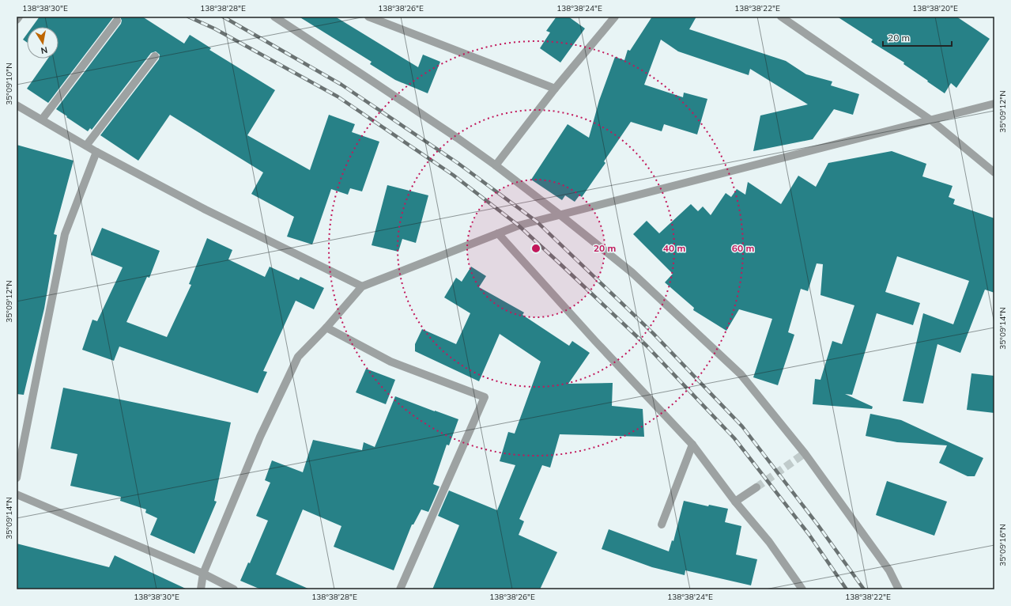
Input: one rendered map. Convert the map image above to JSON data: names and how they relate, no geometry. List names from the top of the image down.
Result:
{
  "scale_bar": "20 m",
  "north": "bottom",
  "coordinates": [
    "138°38'30\"E",
    "138°38'28\"E",
    "138°38'26\"E",
    "138°38'24\"E",
    "138°38'22\"E",
    "138°38'20\"E",
    "35°09'10\"N",
    "35°09'12\"N",
    "35°09'14\"N",
    "35°09'16\"N"
  ],
  "rings": ["20 m", "40 m", "60 m"]
}
